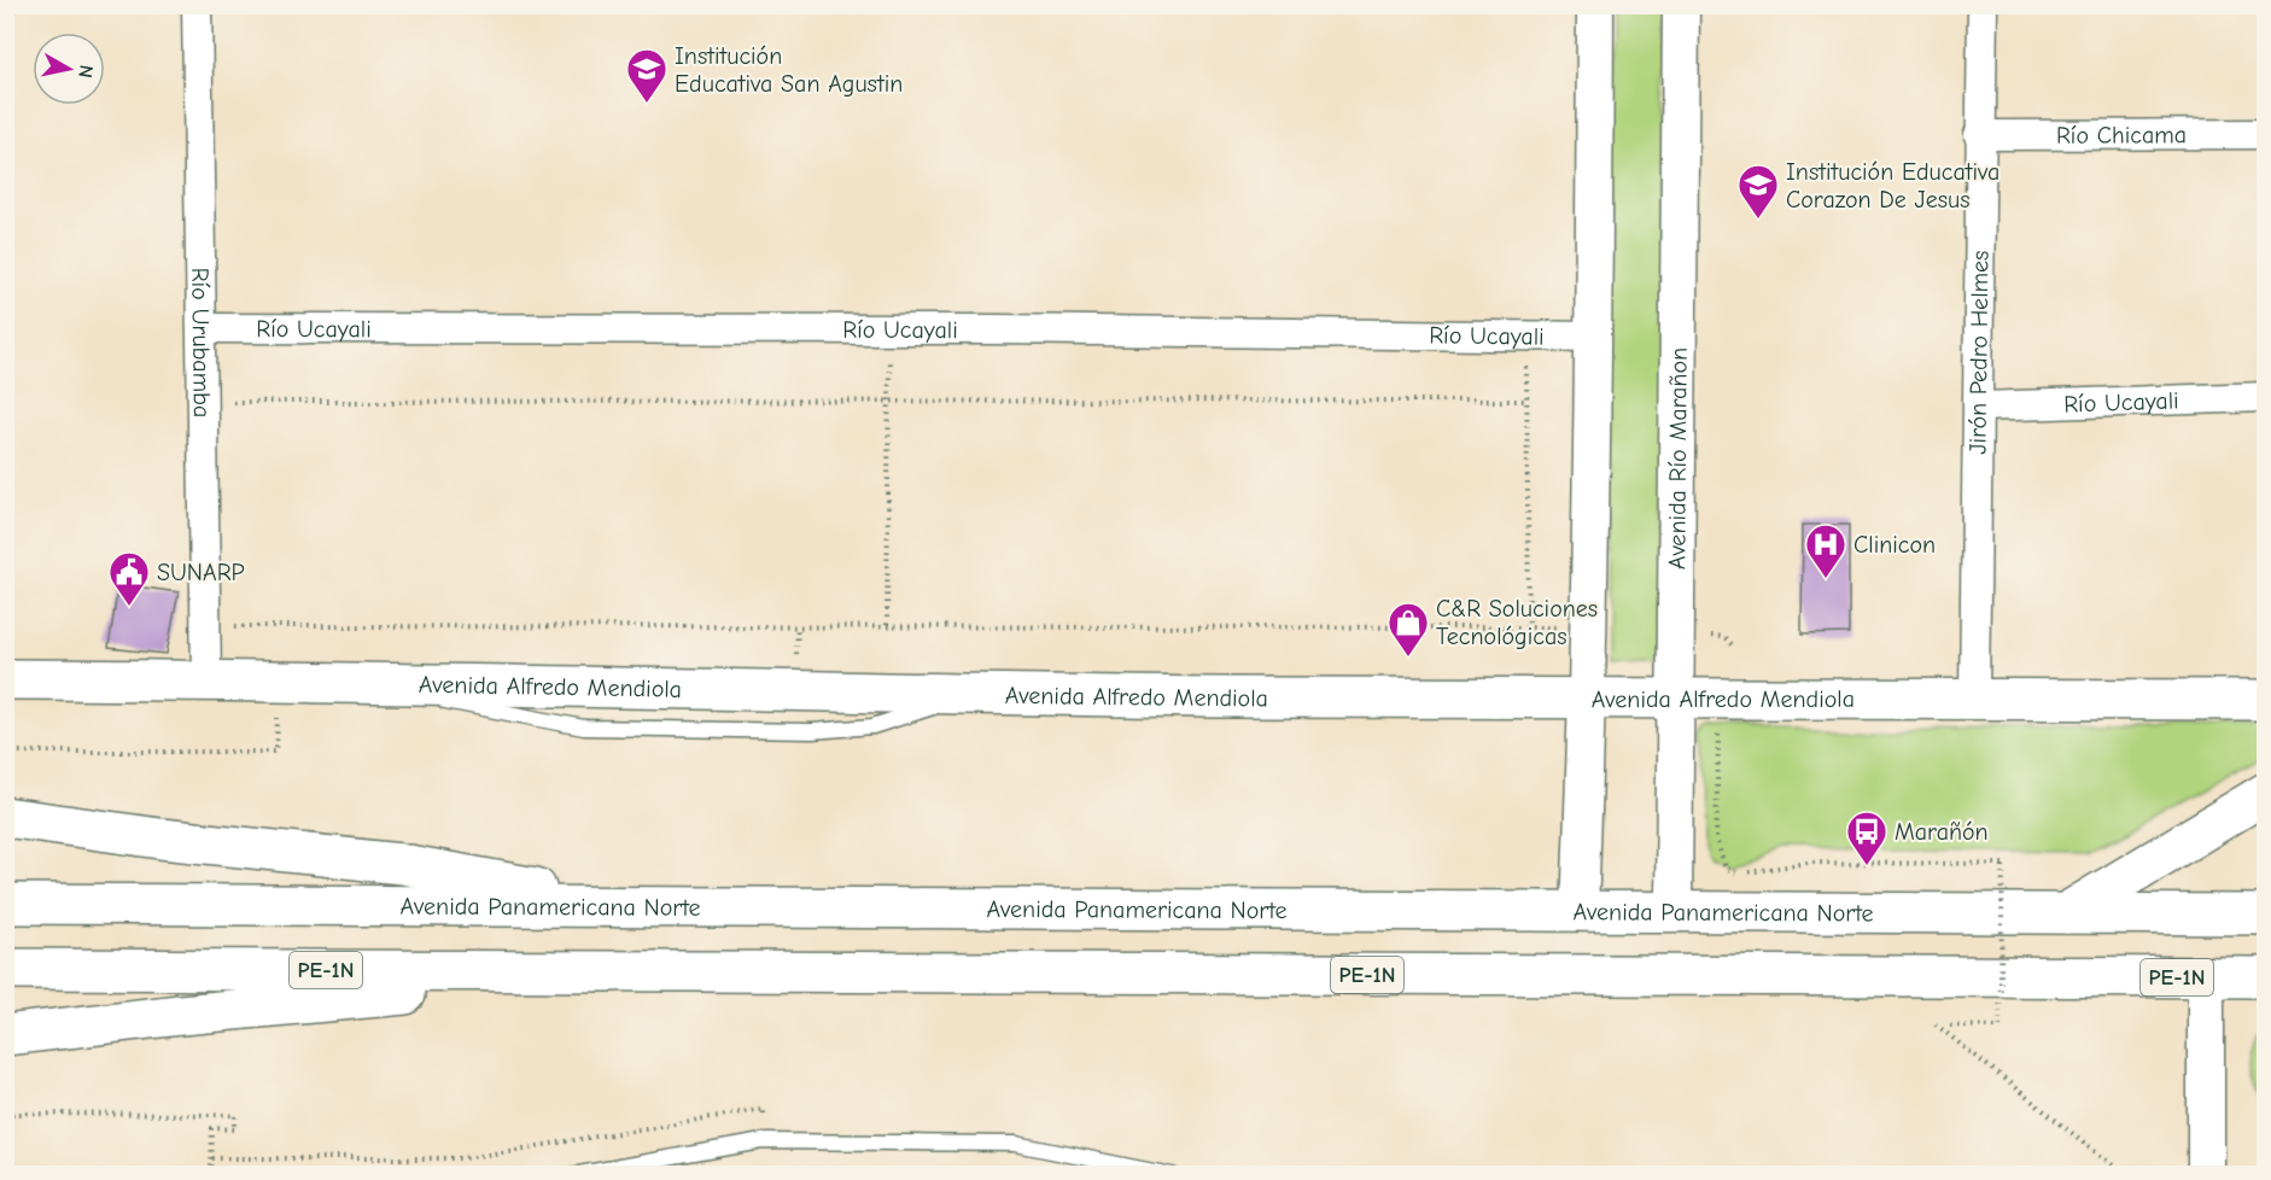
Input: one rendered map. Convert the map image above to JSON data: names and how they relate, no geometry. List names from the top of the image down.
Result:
{
  "streets": {
    "main road": ["Avenida Alfredo Mendiola", "Avenida Panamericana Norte", "PE-1N"],
    "street": [
      "Río Chicama",
      "Río Ucayali",
      "Río Urubamba",
      "Jirón Pedro Helmes",
      "Avenida Río Marañon"
    ]
  },
  "crossings": [
    ["Río Chicama", "Jirón Pedro Helmes"],
    ["Río Ucayali", "Río Urubamba"],
    ["Río Ucayali", "Jirón Pedro Helmes"],
    ["Río Urubamba", "Avenida Alfredo Mendiola"],
    ["Jirón Pedro Helmes", "Avenida Alfredo Mendiola"],
    ["Avenida Río Marañon", "Avenida Alfredo Mendiola"],
    ["Avenida Río Marañon", "Avenida Panamericana Norte"]
  ],
  "places": {
    "school or university": ["Institución Educativa San Agustin", "Institución Educativa Corazon De Jesus"],
    "hospital": ["Clinicon"],
    "public building": ["SUNARP"],
    "shop": ["C&R Soluciones Tecnológicas"],
    "bus stop": ["Marañón"]
  },
  "north": "right"
}
